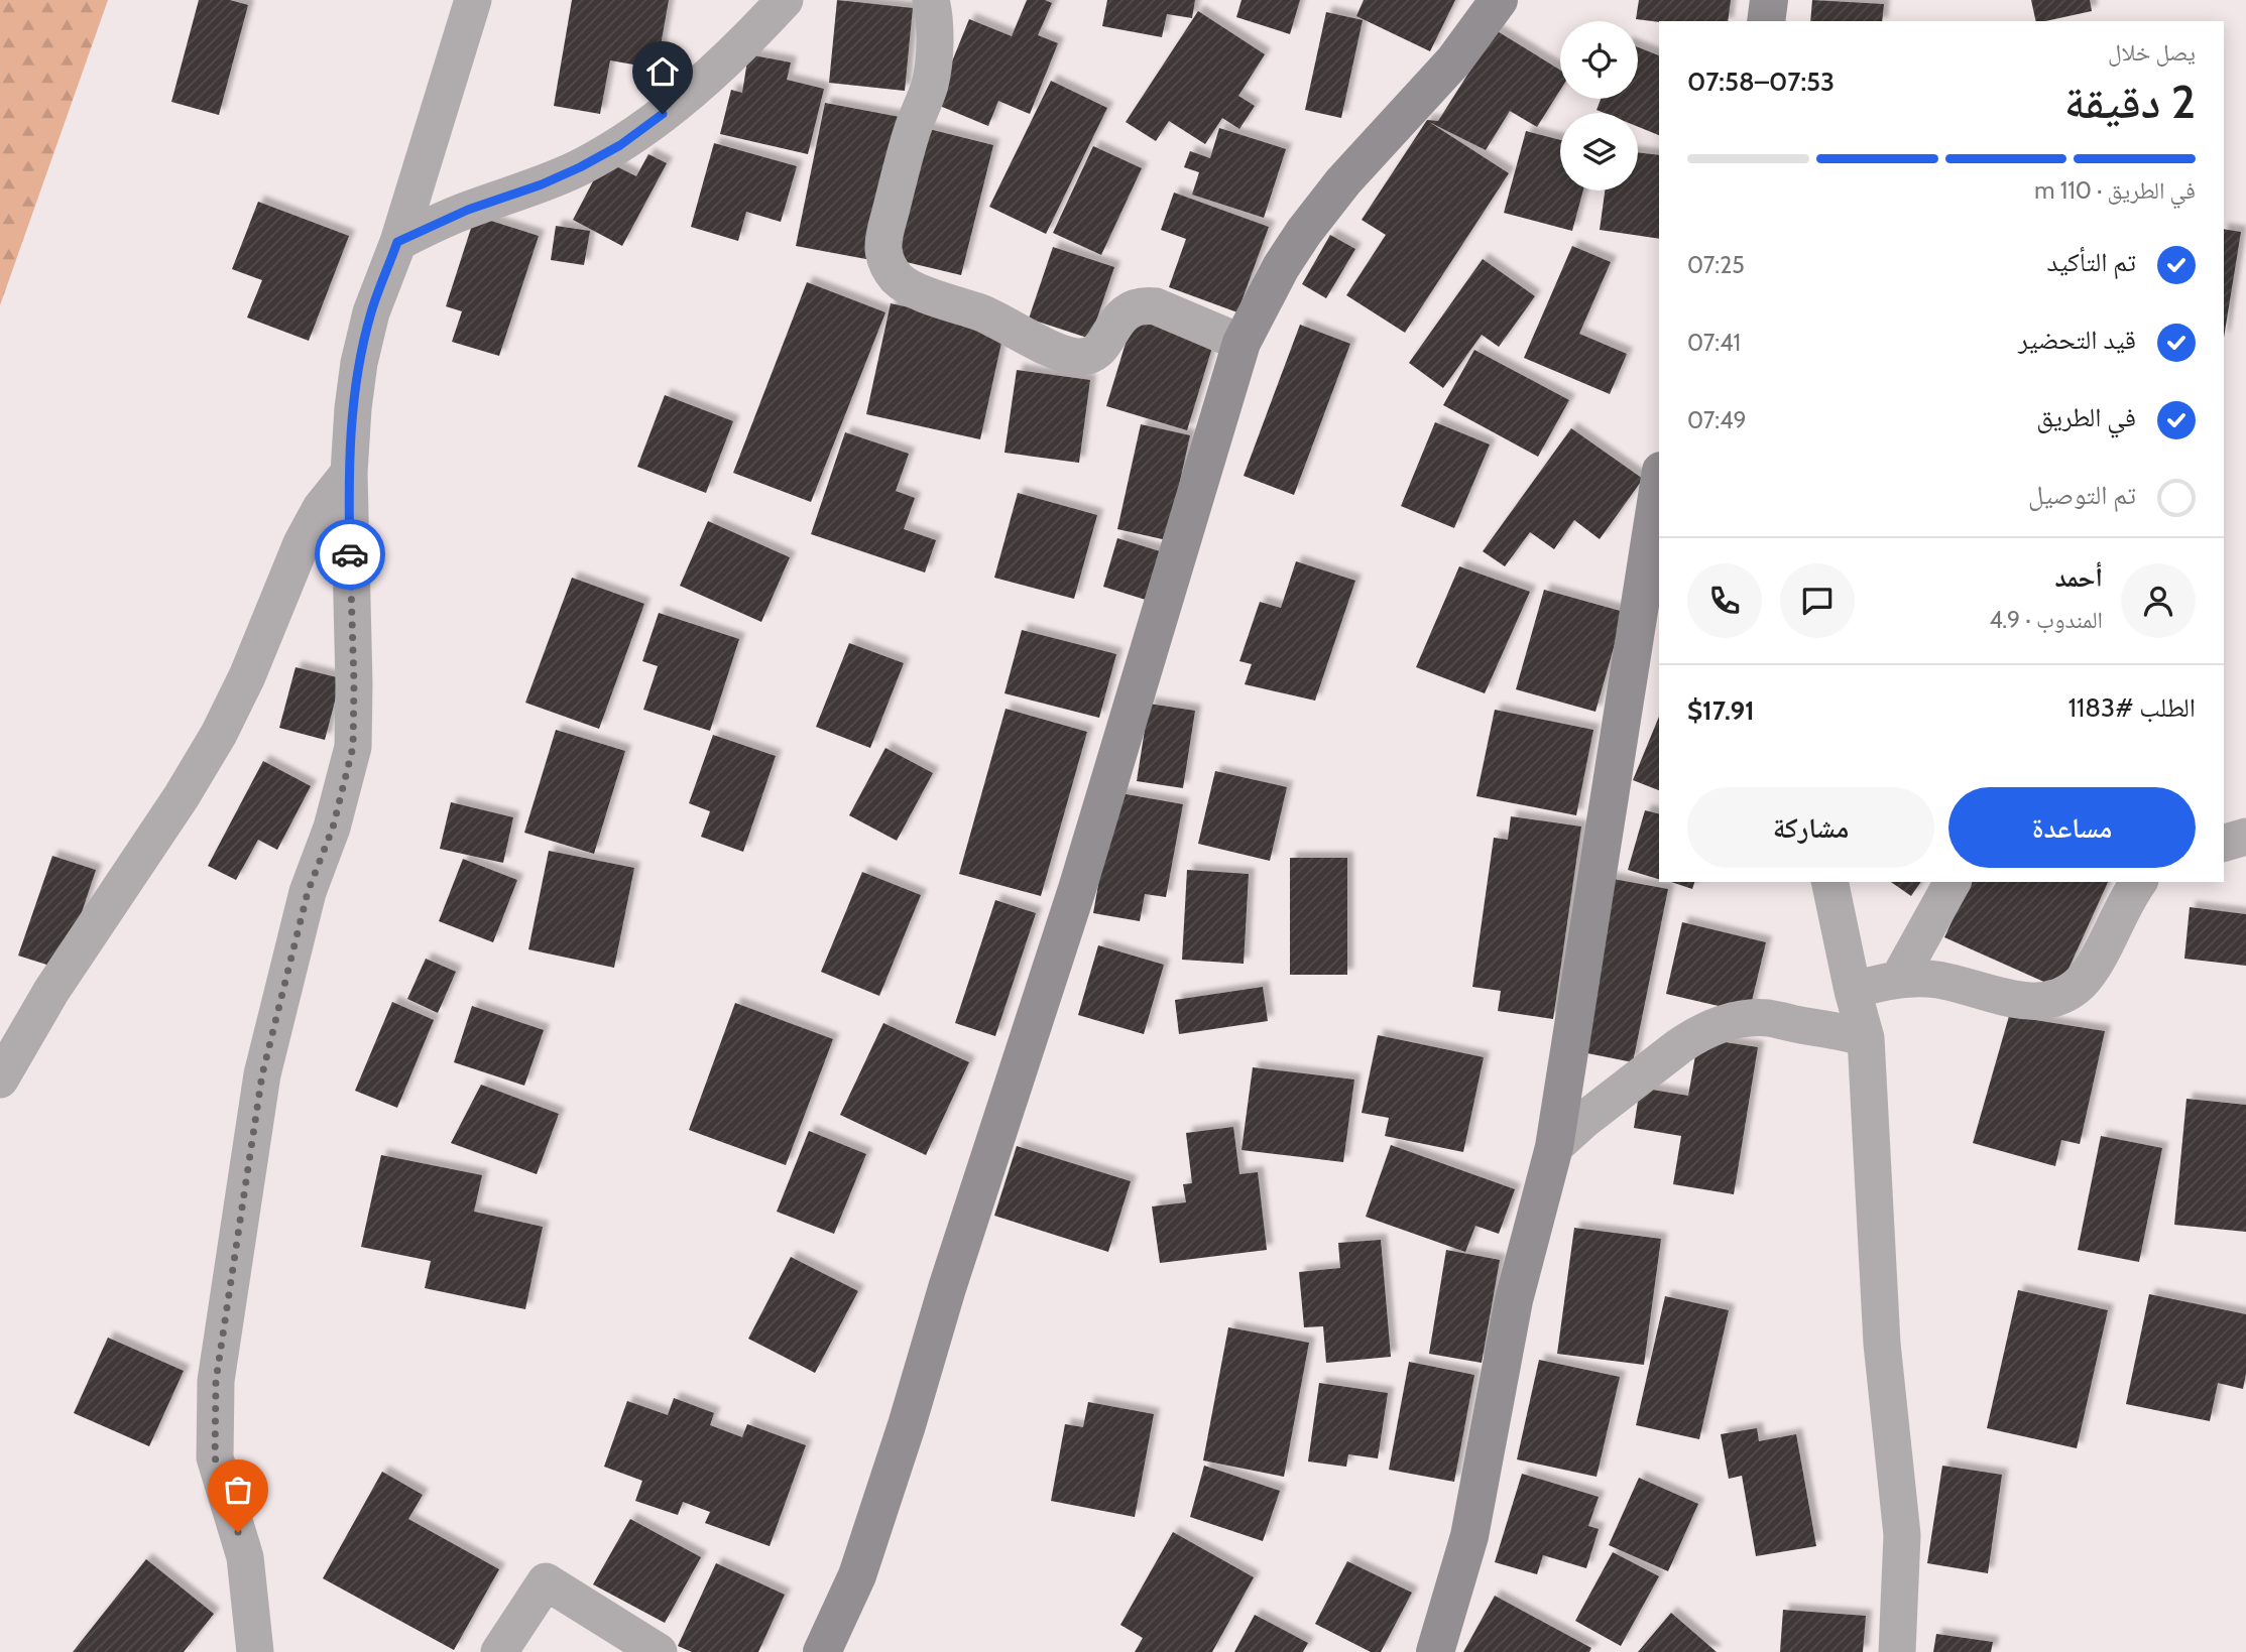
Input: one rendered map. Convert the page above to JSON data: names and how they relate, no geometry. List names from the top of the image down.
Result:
{
  "page": {
    "heading": ["2 دقيقة", "يصل خلال", "07:53–07:58"],
    "panel": [
      "أحمد",
      "المندوب · 4.9",
      "الطلب #1183",
      "$17.91"
    ],
    "bar": "في الطريق · 110 m",
    "list": [
      ["تم التأكيد", "07:25"],
      ["قيد التحضير", "07:41"],
      ["في الطريق", "07:49"],
      "تم التوصيل"
    ],
    "buttons": ["مساعدة", "مشاركة"]
  }
}
